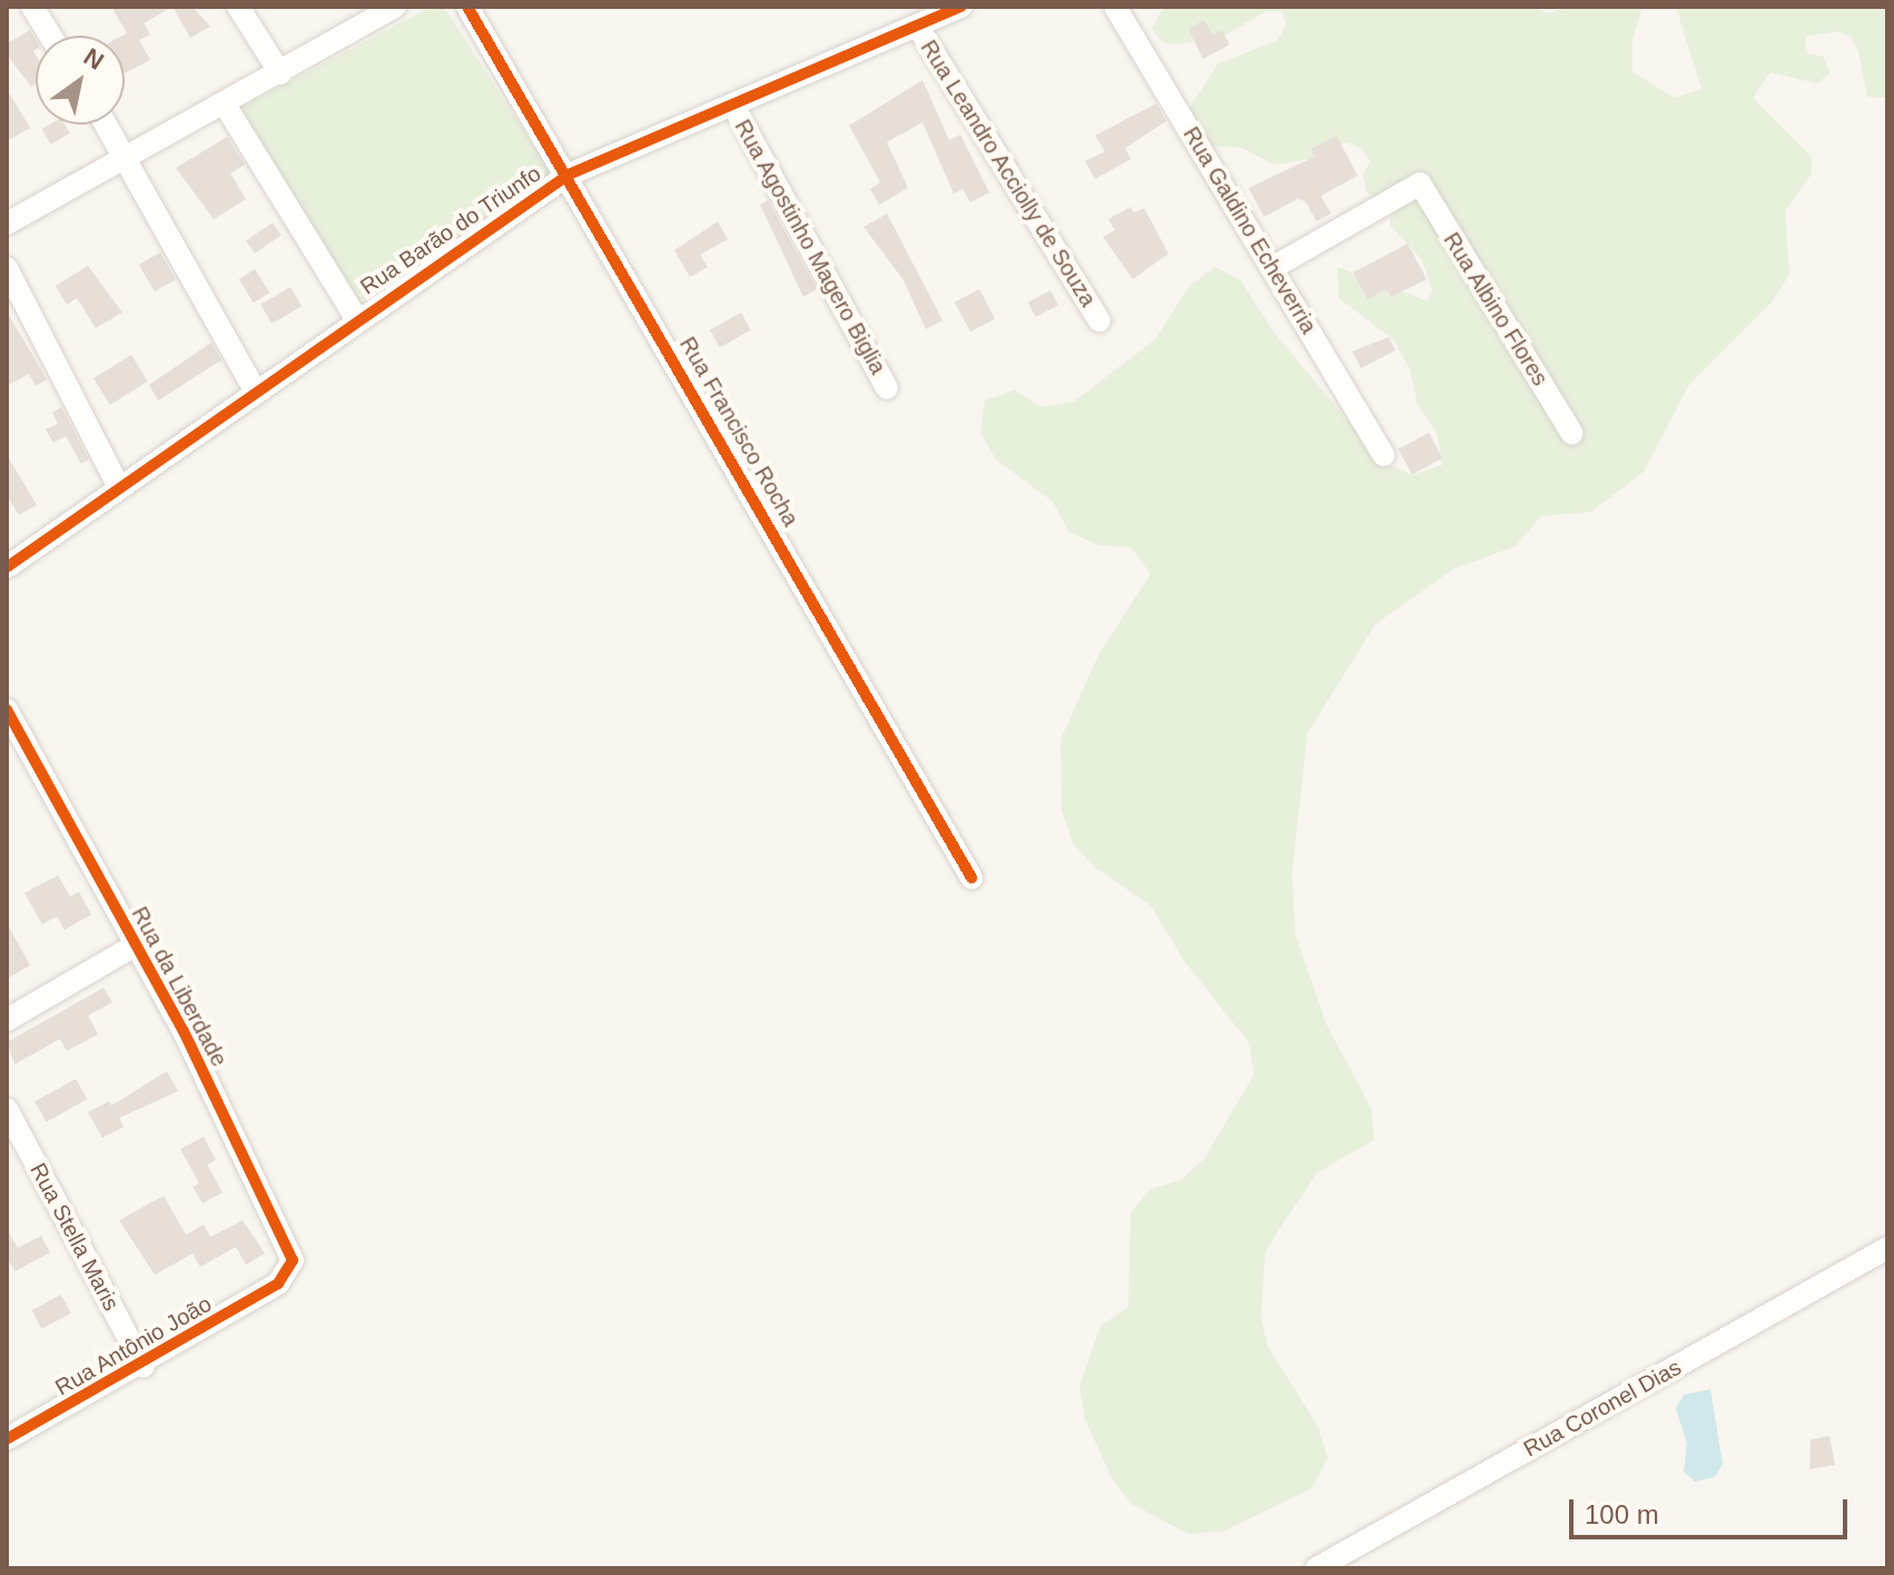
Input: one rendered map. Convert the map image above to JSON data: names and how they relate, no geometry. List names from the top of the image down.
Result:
{
  "streets": {
    "street": [
      "Rua Leandro Acciolly de Souza",
      "Rua Barão do Triunfo",
      "Rua Galdino Echeverria",
      "Rua Agostinho Magero Biglia",
      "Rua Albino Flores",
      "Rua Francisco Rocha",
      "Rua da Liberdade",
      "Rua Stella Maris",
      "Rua Antônio João",
      "Rua Coronel Dias"
    ]
  },
  "crossings": [
    ["Rua Leandro Acciolly de Souza", "Rua Barão do Triunfo"],
    ["Rua Barão do Triunfo", "Rua Agostinho Magero Biglia"],
    ["Rua Barão do Triunfo", "Rua Francisco Rocha"],
    ["Rua Galdino Echeverria", "Rua Albino Flores"],
    ["Rua da Liberdade", "Rua Antônio João"],
    ["Rua Stella Maris", "Rua Antônio João"]
  ],
  "scale_bar": "100 m",
  "north": "top right"
}
